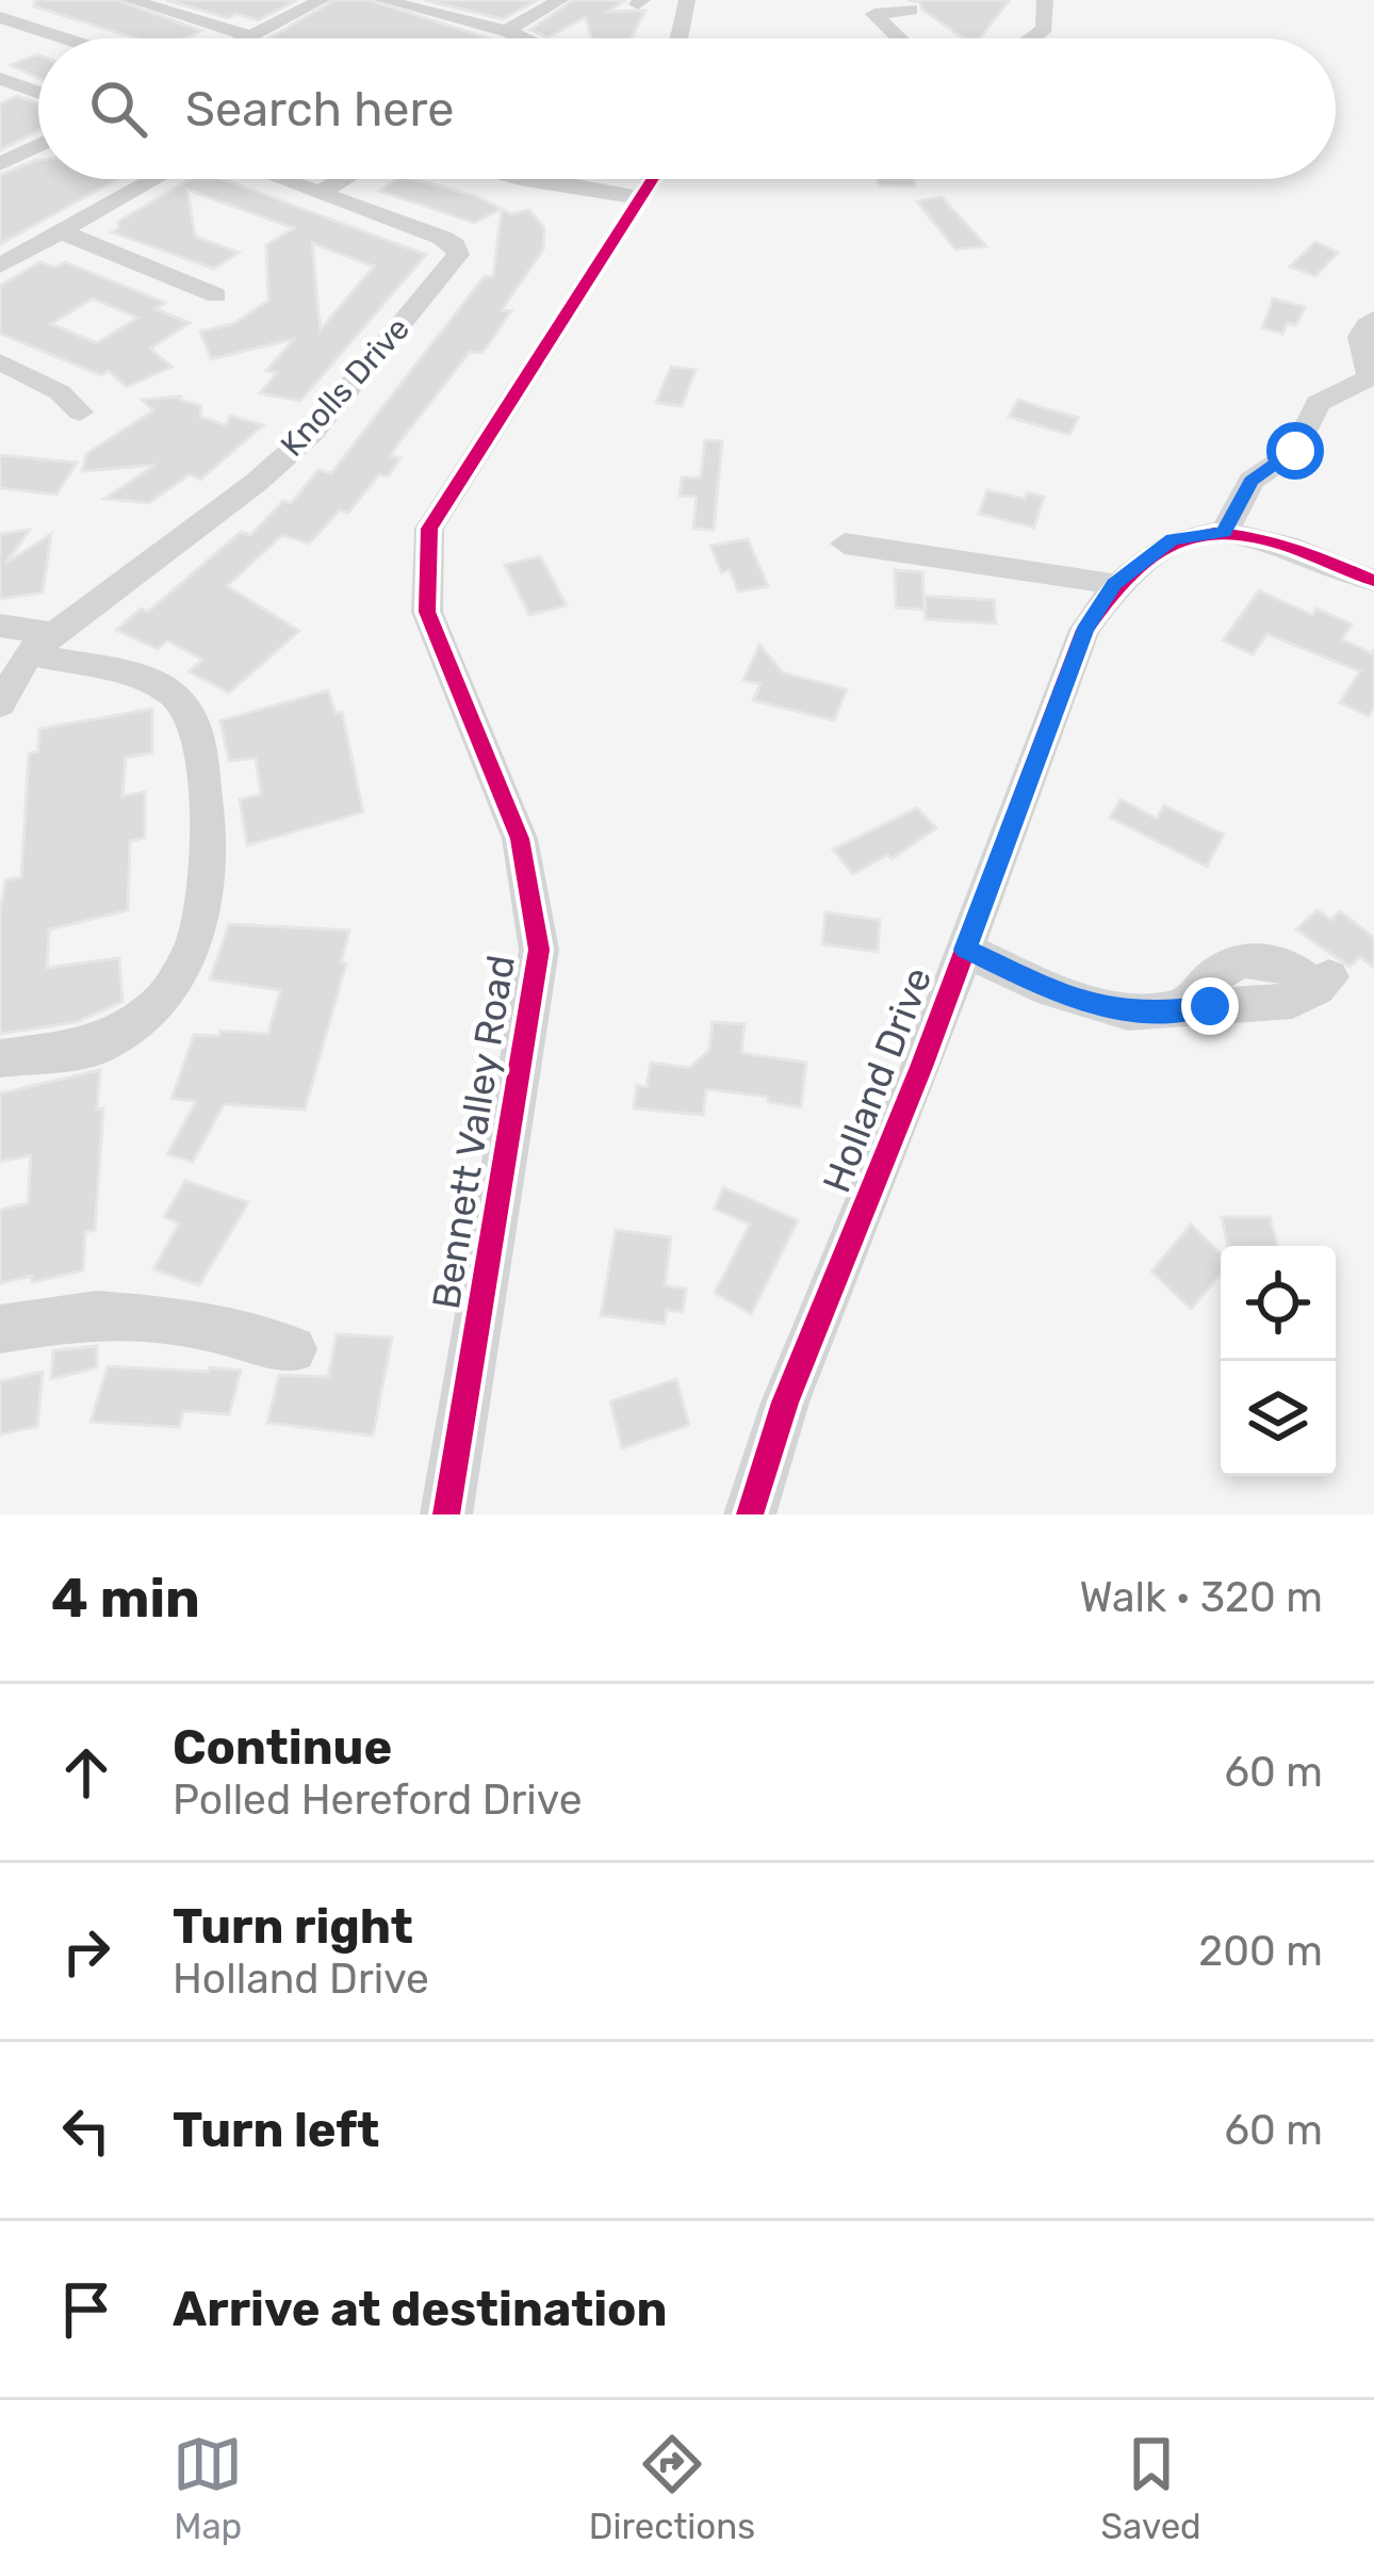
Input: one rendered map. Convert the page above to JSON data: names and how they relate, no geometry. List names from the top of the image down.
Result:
{
  "streets": {
    "street": ["Knolls Drive", "Holland Drive", "Bennett Valley Road"]
  },
  "page": {
    "search": "Search here",
    "heading": ["4 min", "Walk · 320 m"],
    "list": [
      ["Continue", "Polled Hereford Drive", "60 m"],
      ["Turn right", "Holland Drive", "200 m"],
      ["Turn left", "60 m"],
      "Arrive at destination"
    ],
    "nav": ["Map", "Directions", "Saved"]
  }
}
